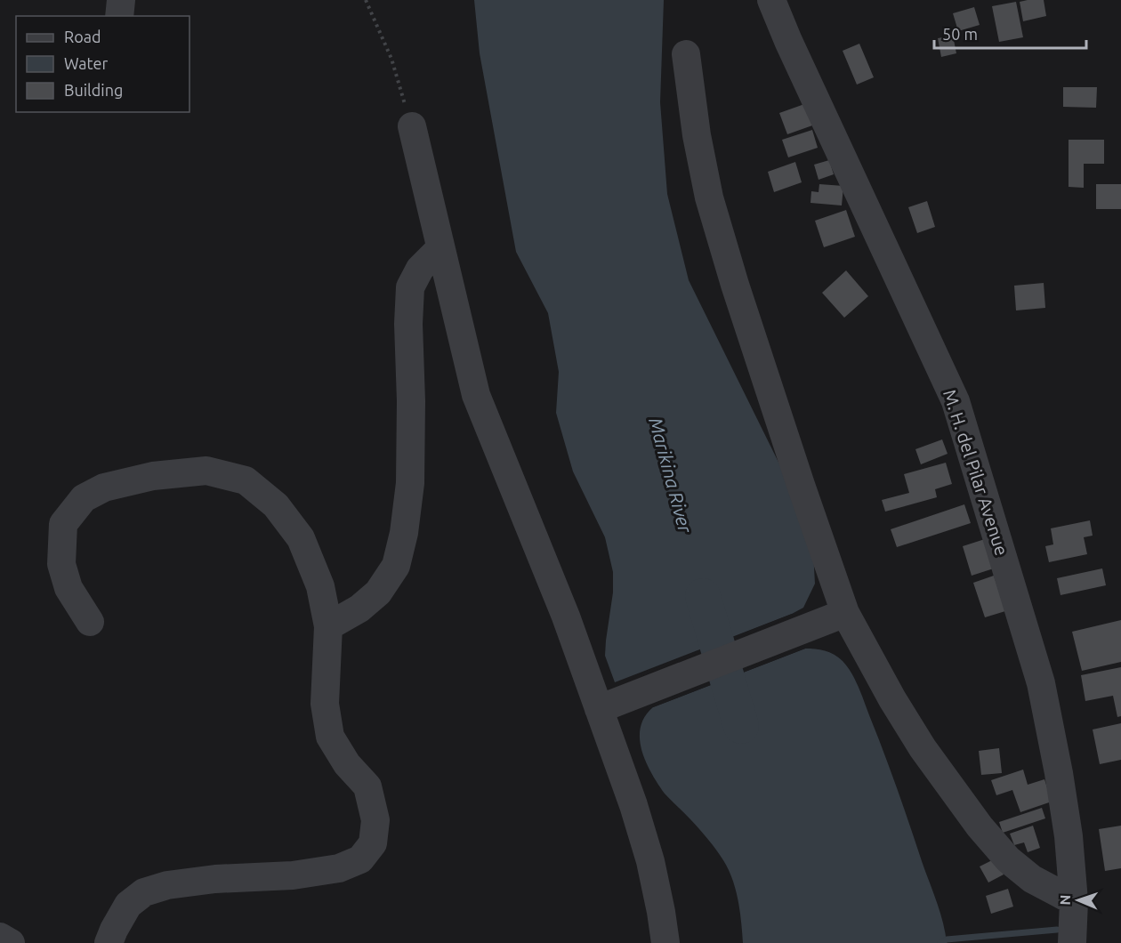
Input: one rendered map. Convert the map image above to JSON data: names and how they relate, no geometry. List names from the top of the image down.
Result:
{
  "streets": {
    "street": ["M. H. del Pilar Avenue"]
  },
  "water": ["Marikina River"],
  "legend": ["Road", "Water", "Building"],
  "scale_bar": "50 m",
  "north": "left"
}
